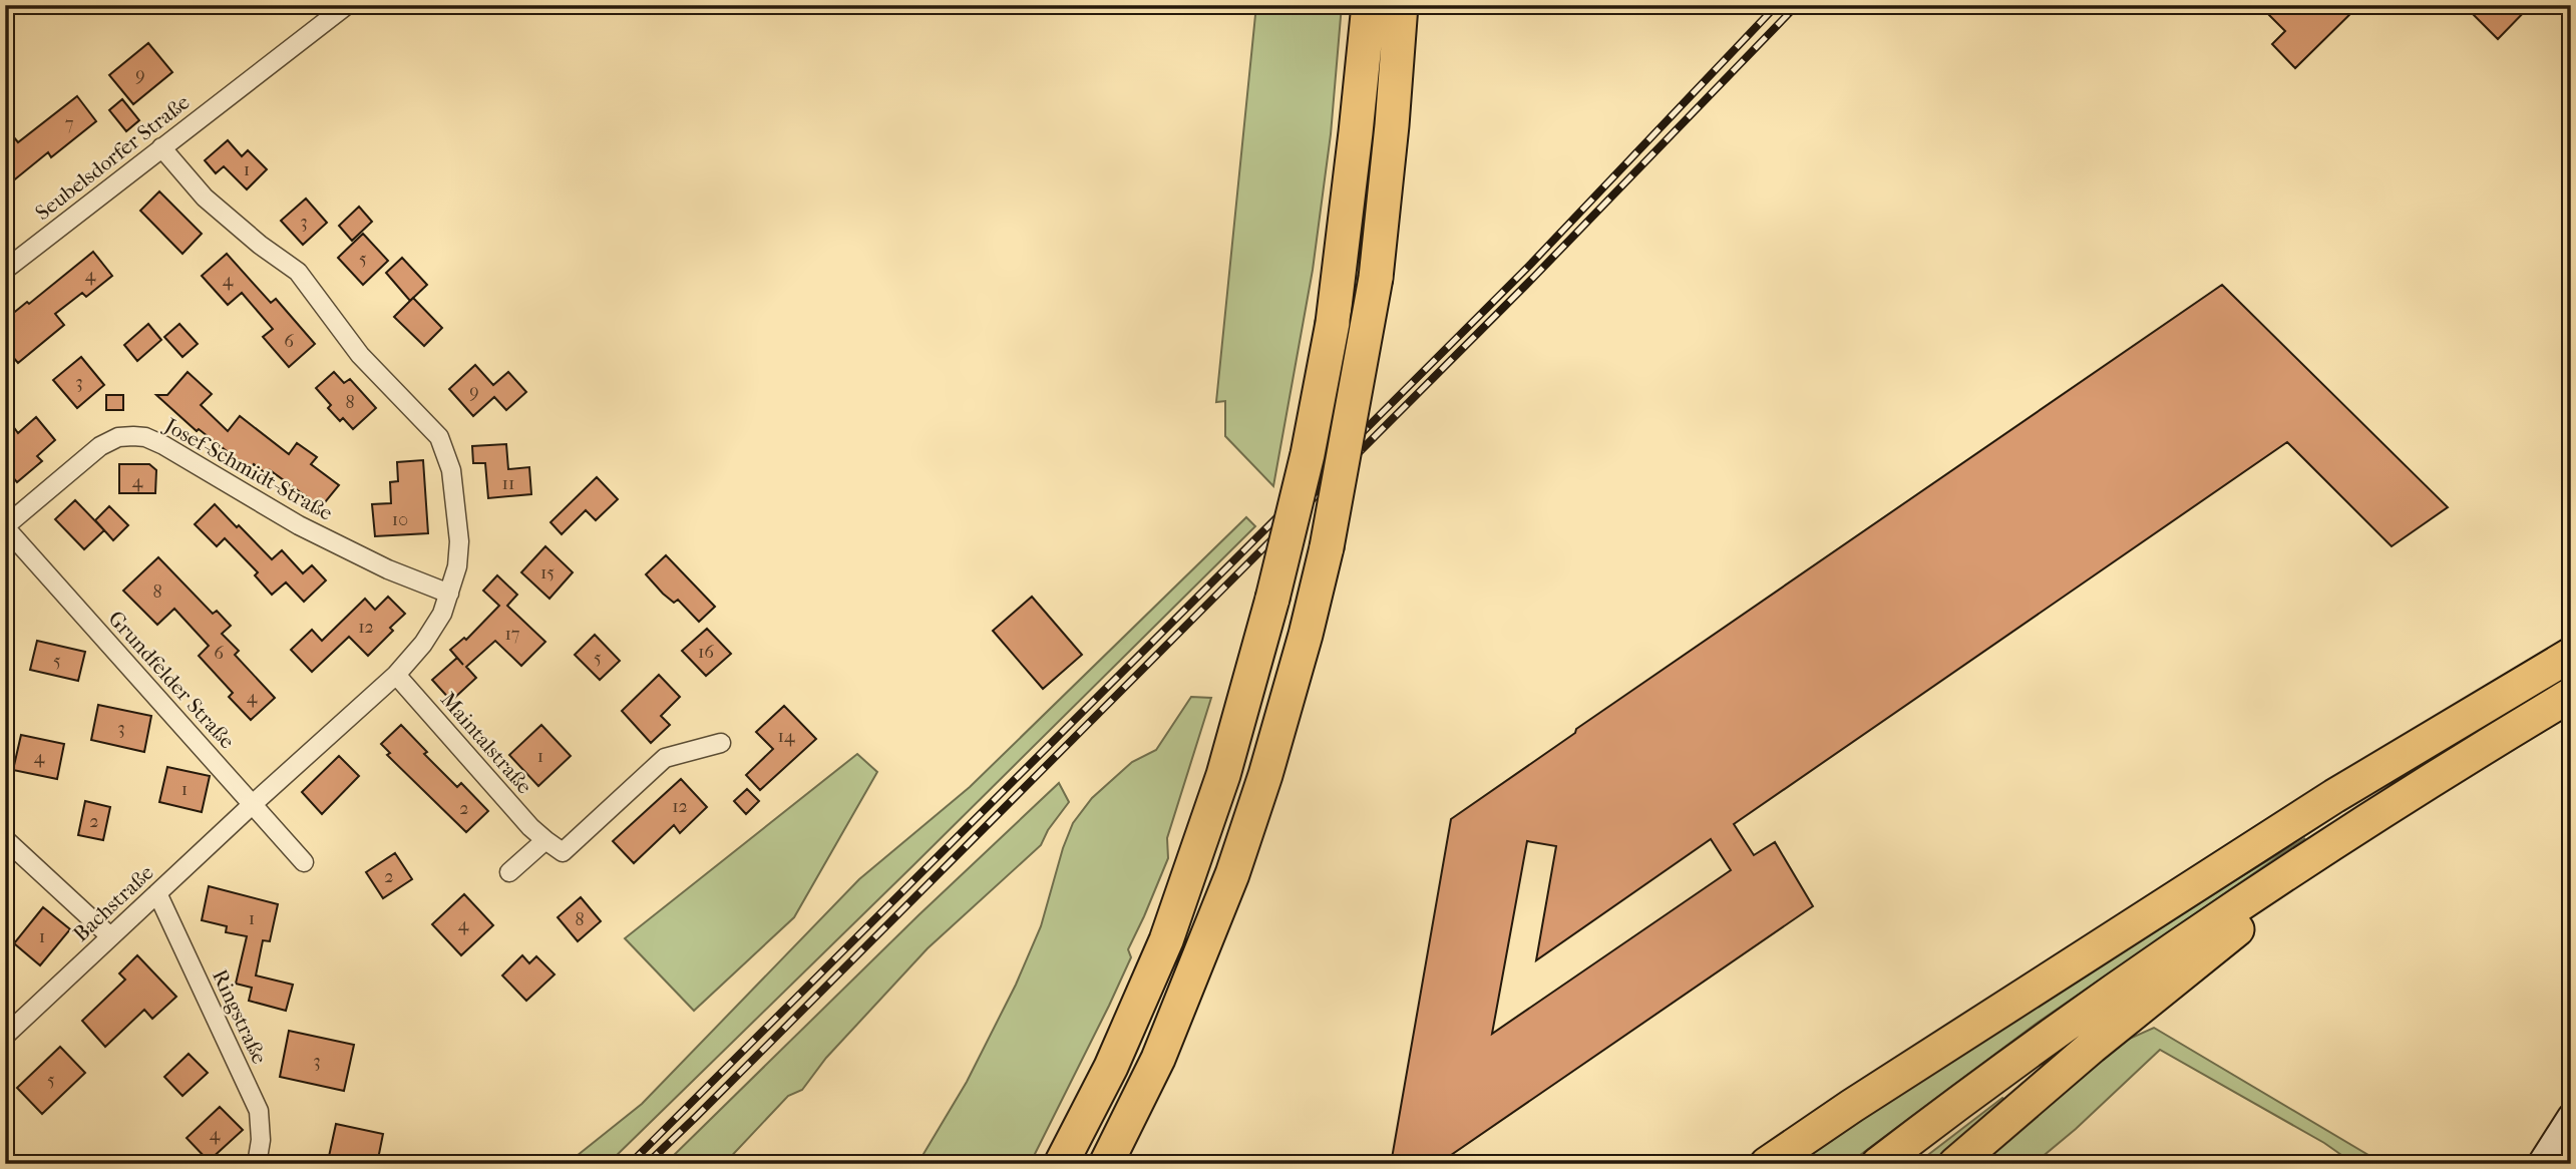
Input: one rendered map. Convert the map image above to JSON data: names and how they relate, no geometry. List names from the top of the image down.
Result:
{
  "streets": {
    "street": [
      "Seubelsdorfer Straße",
      "Josef-Schmidt-Straße",
      "Grundfelder Straße",
      "Maintalstraße",
      "Bachstraße",
      "Ringstraße"
    ]
  },
  "crossings": [
    ["Seubelsdorfer Straße", "Bachstraße"],
    ["Josef-Schmidt-Straße", "Grundfelder Straße"],
    ["Josef-Schmidt-Straße", "Bachstraße"],
    ["Grundfelder Straße", "Bachstraße"],
    ["Maintalstraße", "Bachstraße"],
    ["Bachstraße", "Ringstraße"]
  ],
  "house_numbers": [
    "9",
    "7",
    "1",
    "3",
    "5",
    "4",
    "4",
    "6",
    "3",
    "9",
    "8",
    "4",
    "11",
    "10",
    "15",
    "8",
    "12",
    "17",
    "16",
    "6",
    "5",
    "5",
    "4",
    "3",
    "14",
    "1",
    "4",
    "1",
    "12",
    "2",
    "2",
    "2",
    "1",
    "8",
    "4",
    "1",
    "3",
    "5",
    "4"
  ]
}
